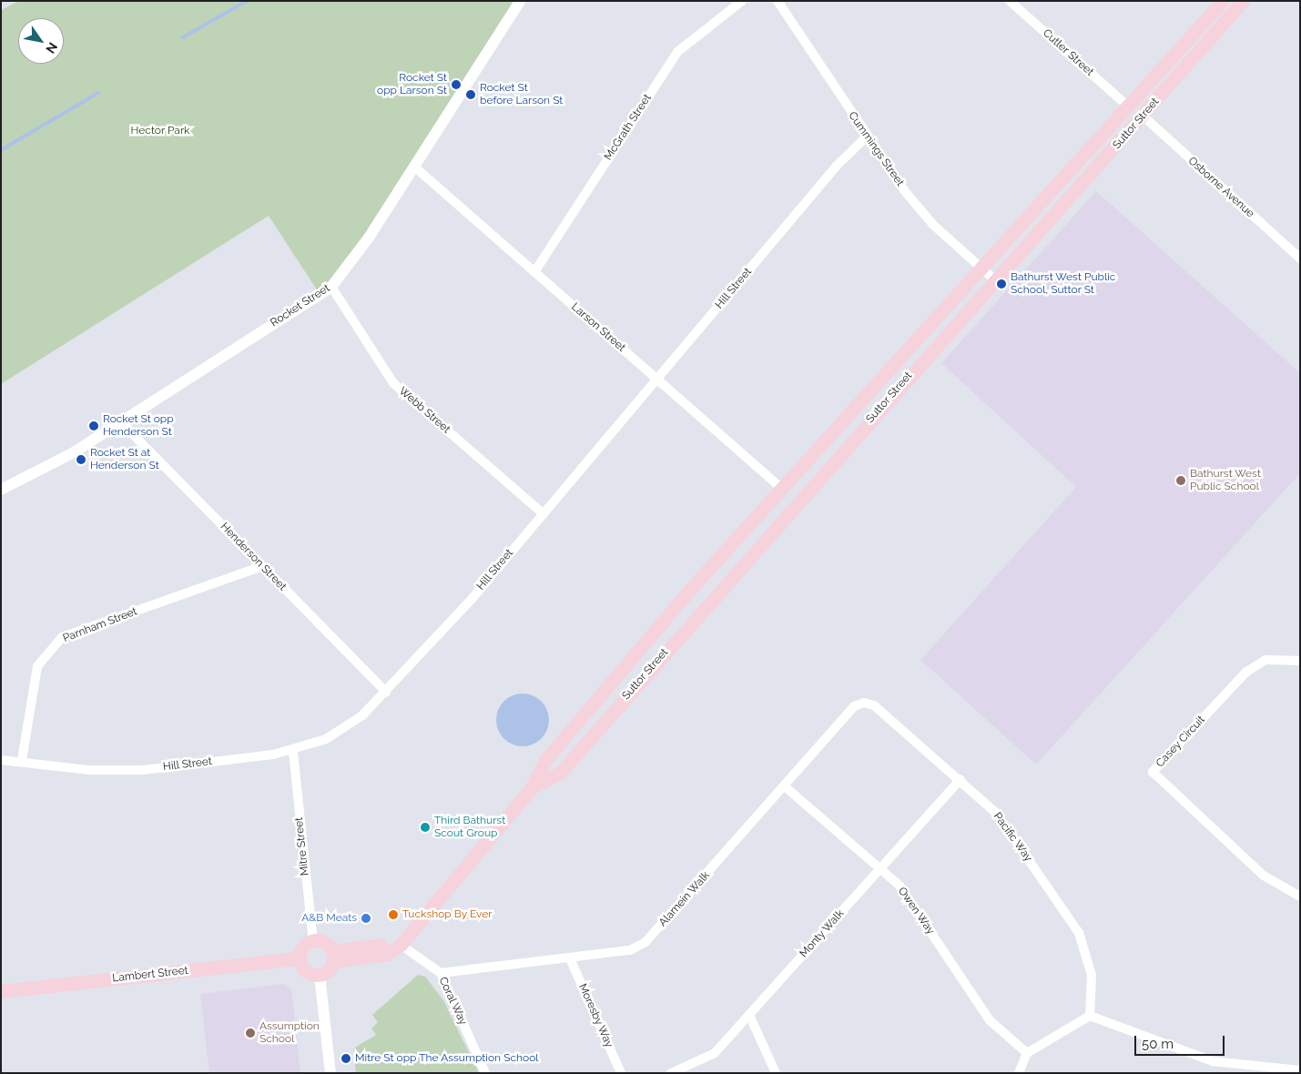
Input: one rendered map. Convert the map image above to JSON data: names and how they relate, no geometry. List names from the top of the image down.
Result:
{
  "streets": {
    "main road": ["Suttor Street", "Lambert Street"],
    "street": [
      "Cutler Street",
      "McGrath Street",
      "Cummings Street",
      "Osborne Avenue",
      "Hill Street",
      "Rocket Street",
      "Larson Street",
      "Webb Street",
      "Henderson Street",
      "Parnham Street",
      "Casey Circuit",
      "Pacific Way",
      "Mitre Street",
      "Alamein Walk",
      "Owen Way",
      "Monty Walk",
      "Coral Way",
      "Moresby Way"
    ]
  },
  "crossings": [
    ["Cutler Street", "Suttor Street"],
    ["Suttor Street", "Cummings Street"],
    ["Suttor Street", "Osborne Avenue"],
    ["Suttor Street", "Larson Street"],
    ["Suttor Street", "Mitre Street"],
    ["Suttor Street", "Lambert Street"],
    ["Suttor Street", "Coral Way"],
    ["McGrath Street", "Larson Street"],
    ["Cummings Street", "Hill Street"],
    ["Hill Street", "Larson Street"],
    ["Hill Street", "Webb Street"],
    ["Hill Street", "Henderson Street"],
    ["Hill Street", "Parnham Street"],
    ["Hill Street", "Mitre Street"],
    ["Rocket Street", "Larson Street"],
    ["Rocket Street", "Webb Street"],
    ["Rocket Street", "Henderson Street"],
    ["Henderson Street", "Parnham Street"],
    ["Pacific Way", "Alamein Walk"],
    ["Pacific Way", "Monty Walk"],
    ["Mitre Street", "Lambert Street"],
    ["Alamein Walk", "Owen Way"],
    ["Alamein Walk", "Coral Way"],
    ["Alamein Walk", "Moresby Way"],
    ["Owen Way", "Monty Walk"]
  ],
  "parks": ["Hector Park"],
  "places": [
    "Rocket St opp Larson St",
    "Rocket St before Larson St",
    "Bathurst West Public School, Suttor St",
    "Rocket St opp Henderson St",
    "Rocket St at Henderson St",
    "Bathurst West Public School",
    "Third Bathurst Scout Group",
    "Tuckshop By Ever",
    "A&B Meats",
    "Assumption School",
    "Mitre St opp The Assumption School"
  ],
  "scale_bar": "50 m",
  "north": "bottom right"
}
